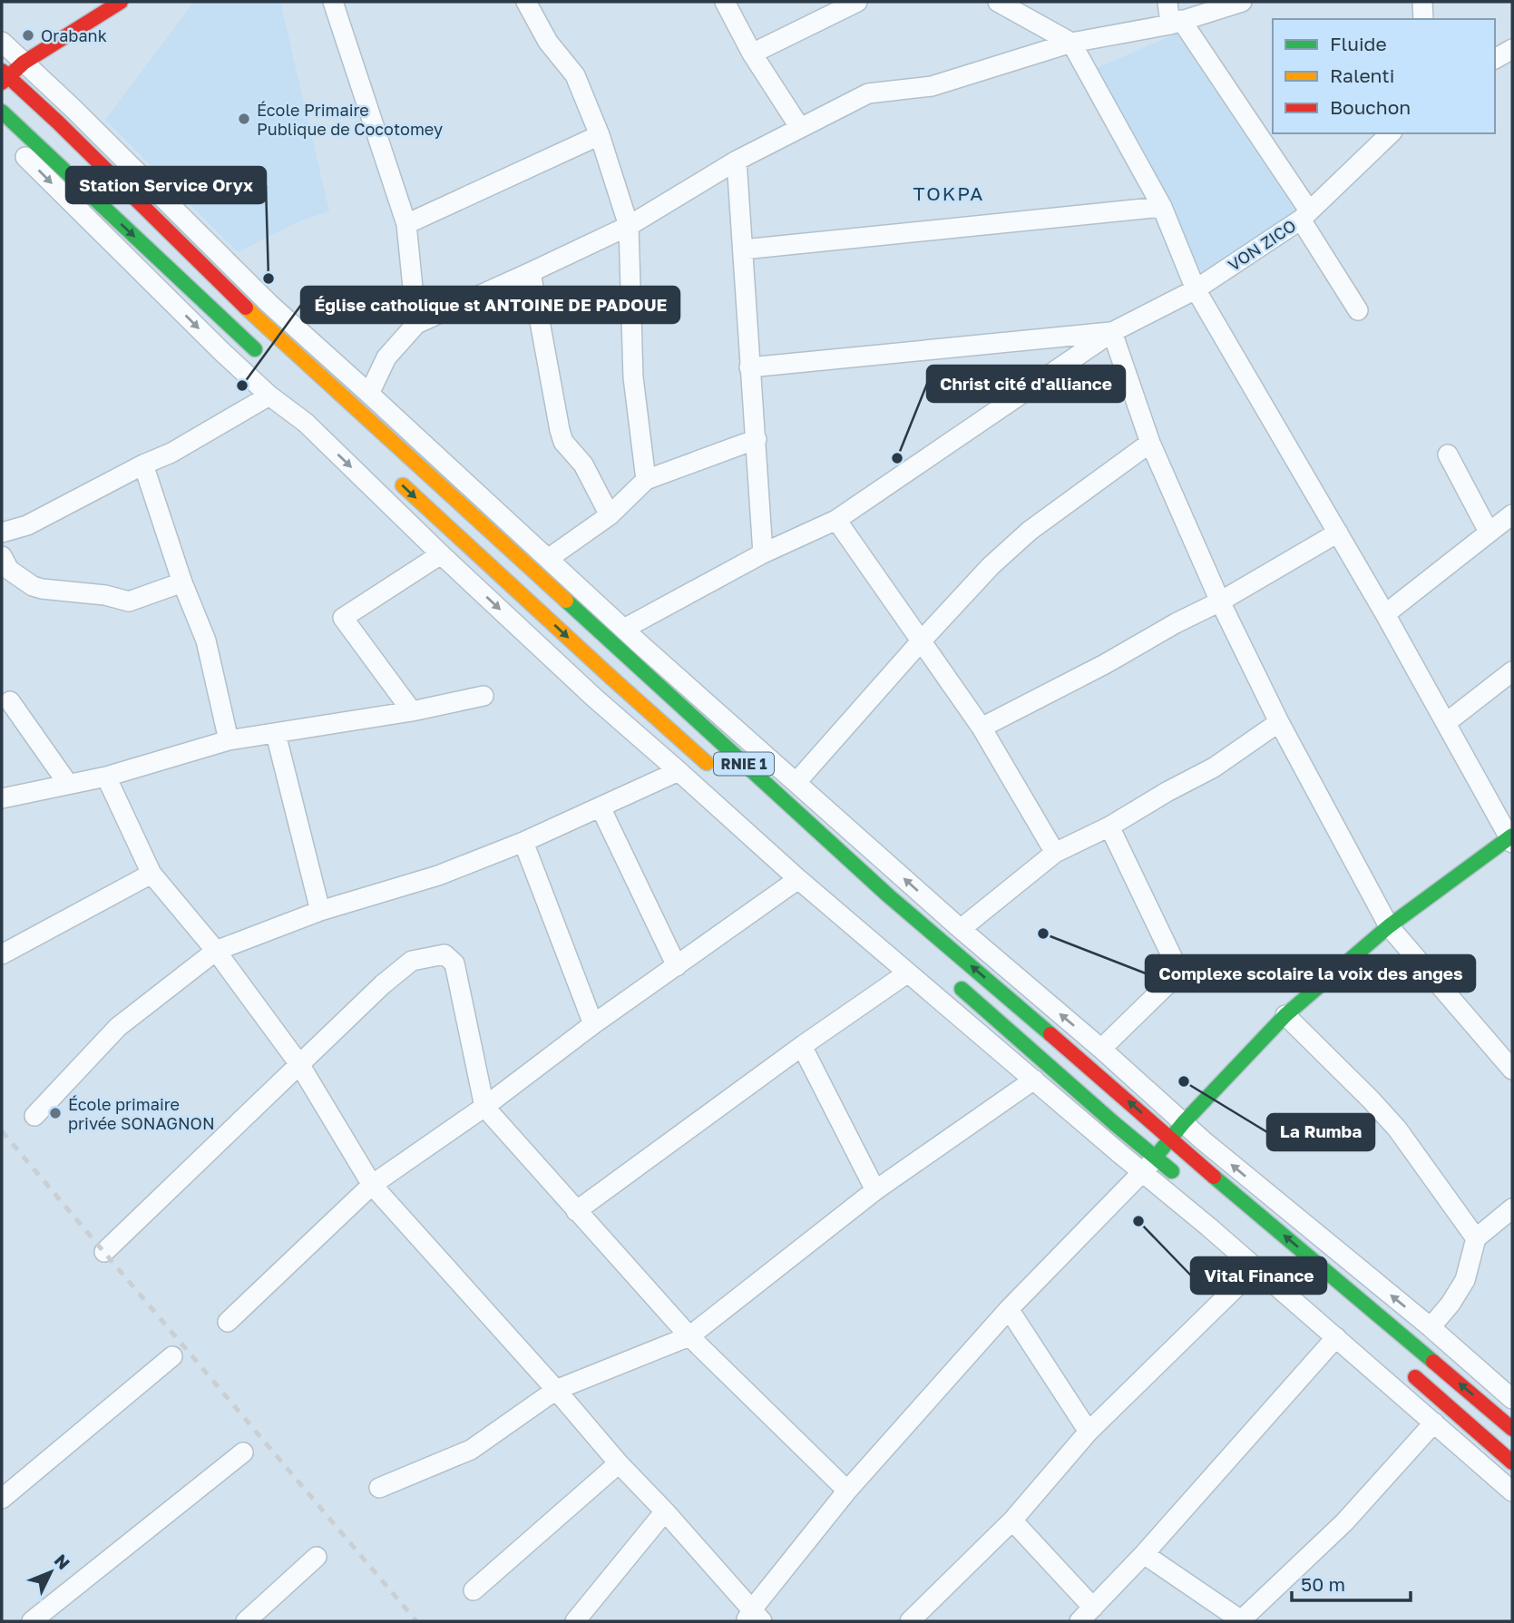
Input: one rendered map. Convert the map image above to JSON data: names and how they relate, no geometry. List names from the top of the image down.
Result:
{
  "streets": {
    "main road": ["RNIE 1"],
    "street": ["VON ZICO"]
  },
  "districts": ["TOKPA"],
  "places": [
    "Orabank",
    "École Primaire Publique de Cocotomey",
    "Station Service Oryx",
    "Église catholique st ANTOINE DE PADOUE",
    "Christ cité d'alliance",
    "Complexe scolaire la voix des anges",
    "La Rumba",
    "École primaire privée SONAGNON",
    "Vital Finance"
  ],
  "legend": ["Fluide", "Ralenti", "Bouchon"],
  "scale_bar": "50 m",
  "north": "top right"
}
